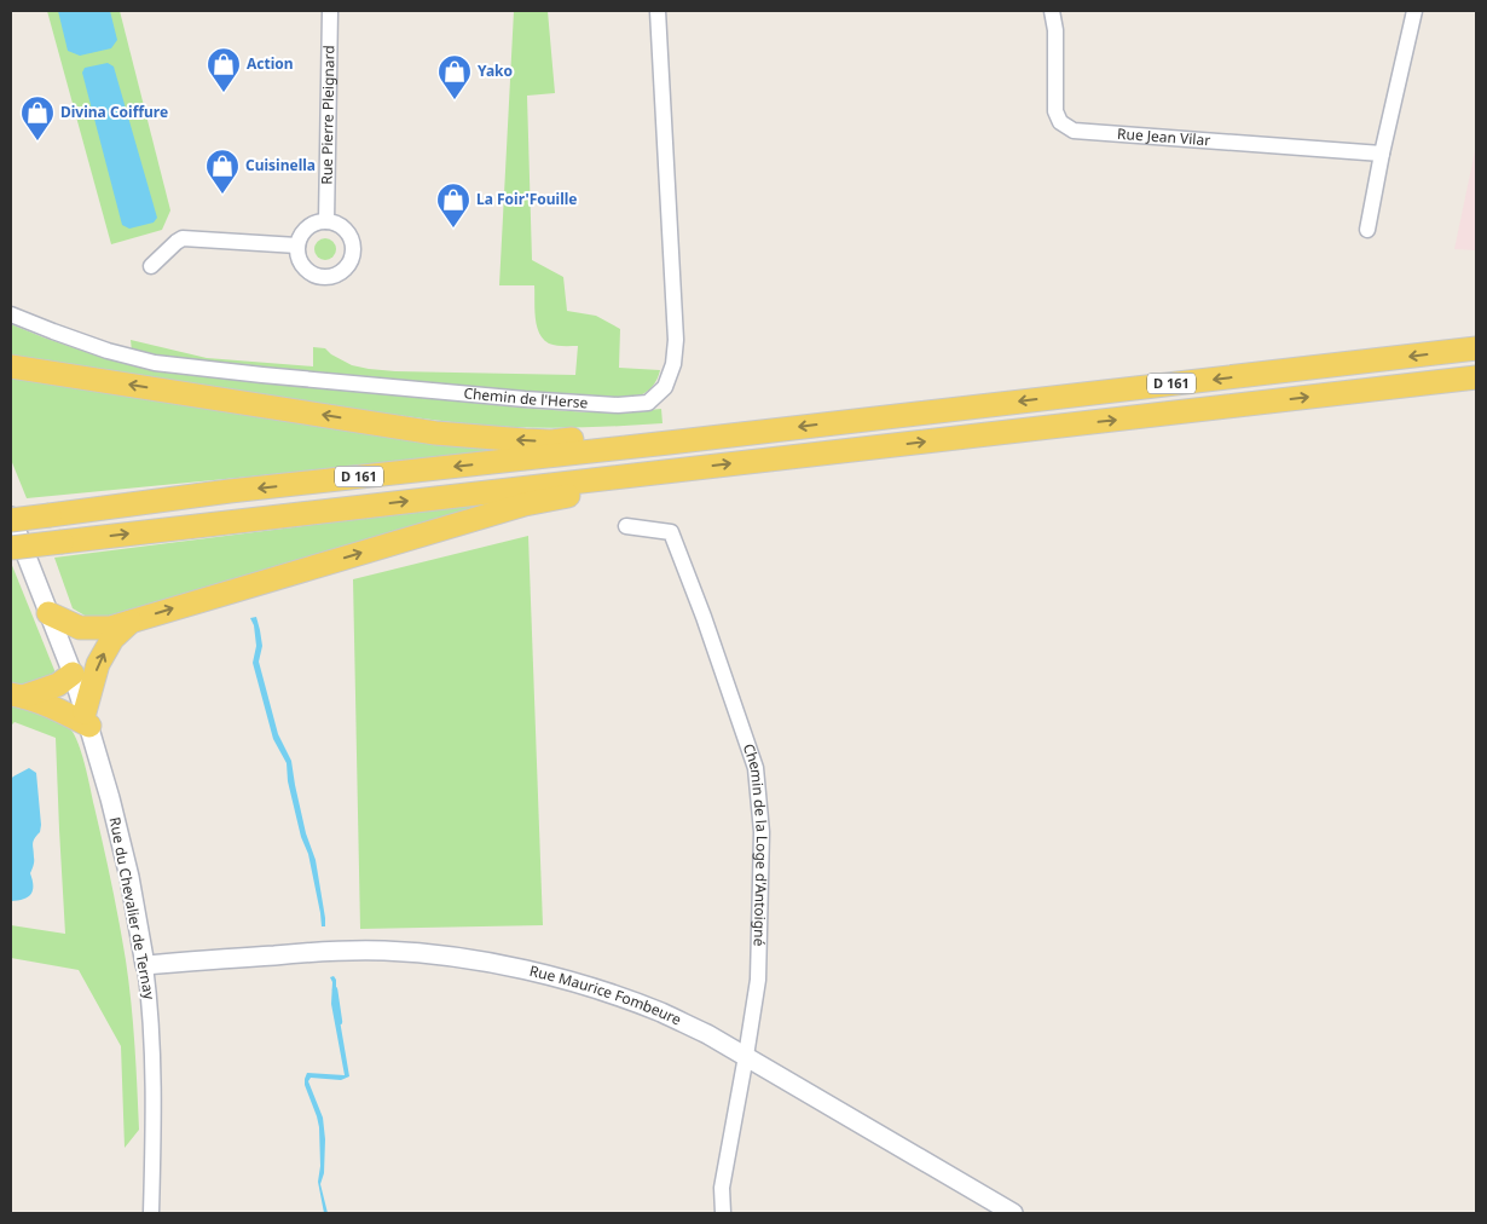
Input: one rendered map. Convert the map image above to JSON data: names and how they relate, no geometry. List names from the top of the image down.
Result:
{
  "streets": {
    "main road": ["D 161"],
    "street": [
      "Rue Pierre Pleignard",
      "Rue Jean Vilar",
      "Chemin de l'Herse",
      "Chemin de la Loge d'Antoigné",
      "Rue du Chevalier de Ternay",
      "Rue Maurice Fombeure"
    ]
  },
  "crossings": [
    ["D 161", "Rue du Chevalier de Ternay"],
    ["Chemin de la Loge d'Antoigné", "Rue Maurice Fombeure"],
    ["Rue du Chevalier de Ternay", "Rue Maurice Fombeure"]
  ],
  "places": {
    "shop": [
      "Action",
      "Yako",
      "Divina Coiffure",
      "Cuisinella",
      "La Foir'Fouille"
    ]
  }
}
